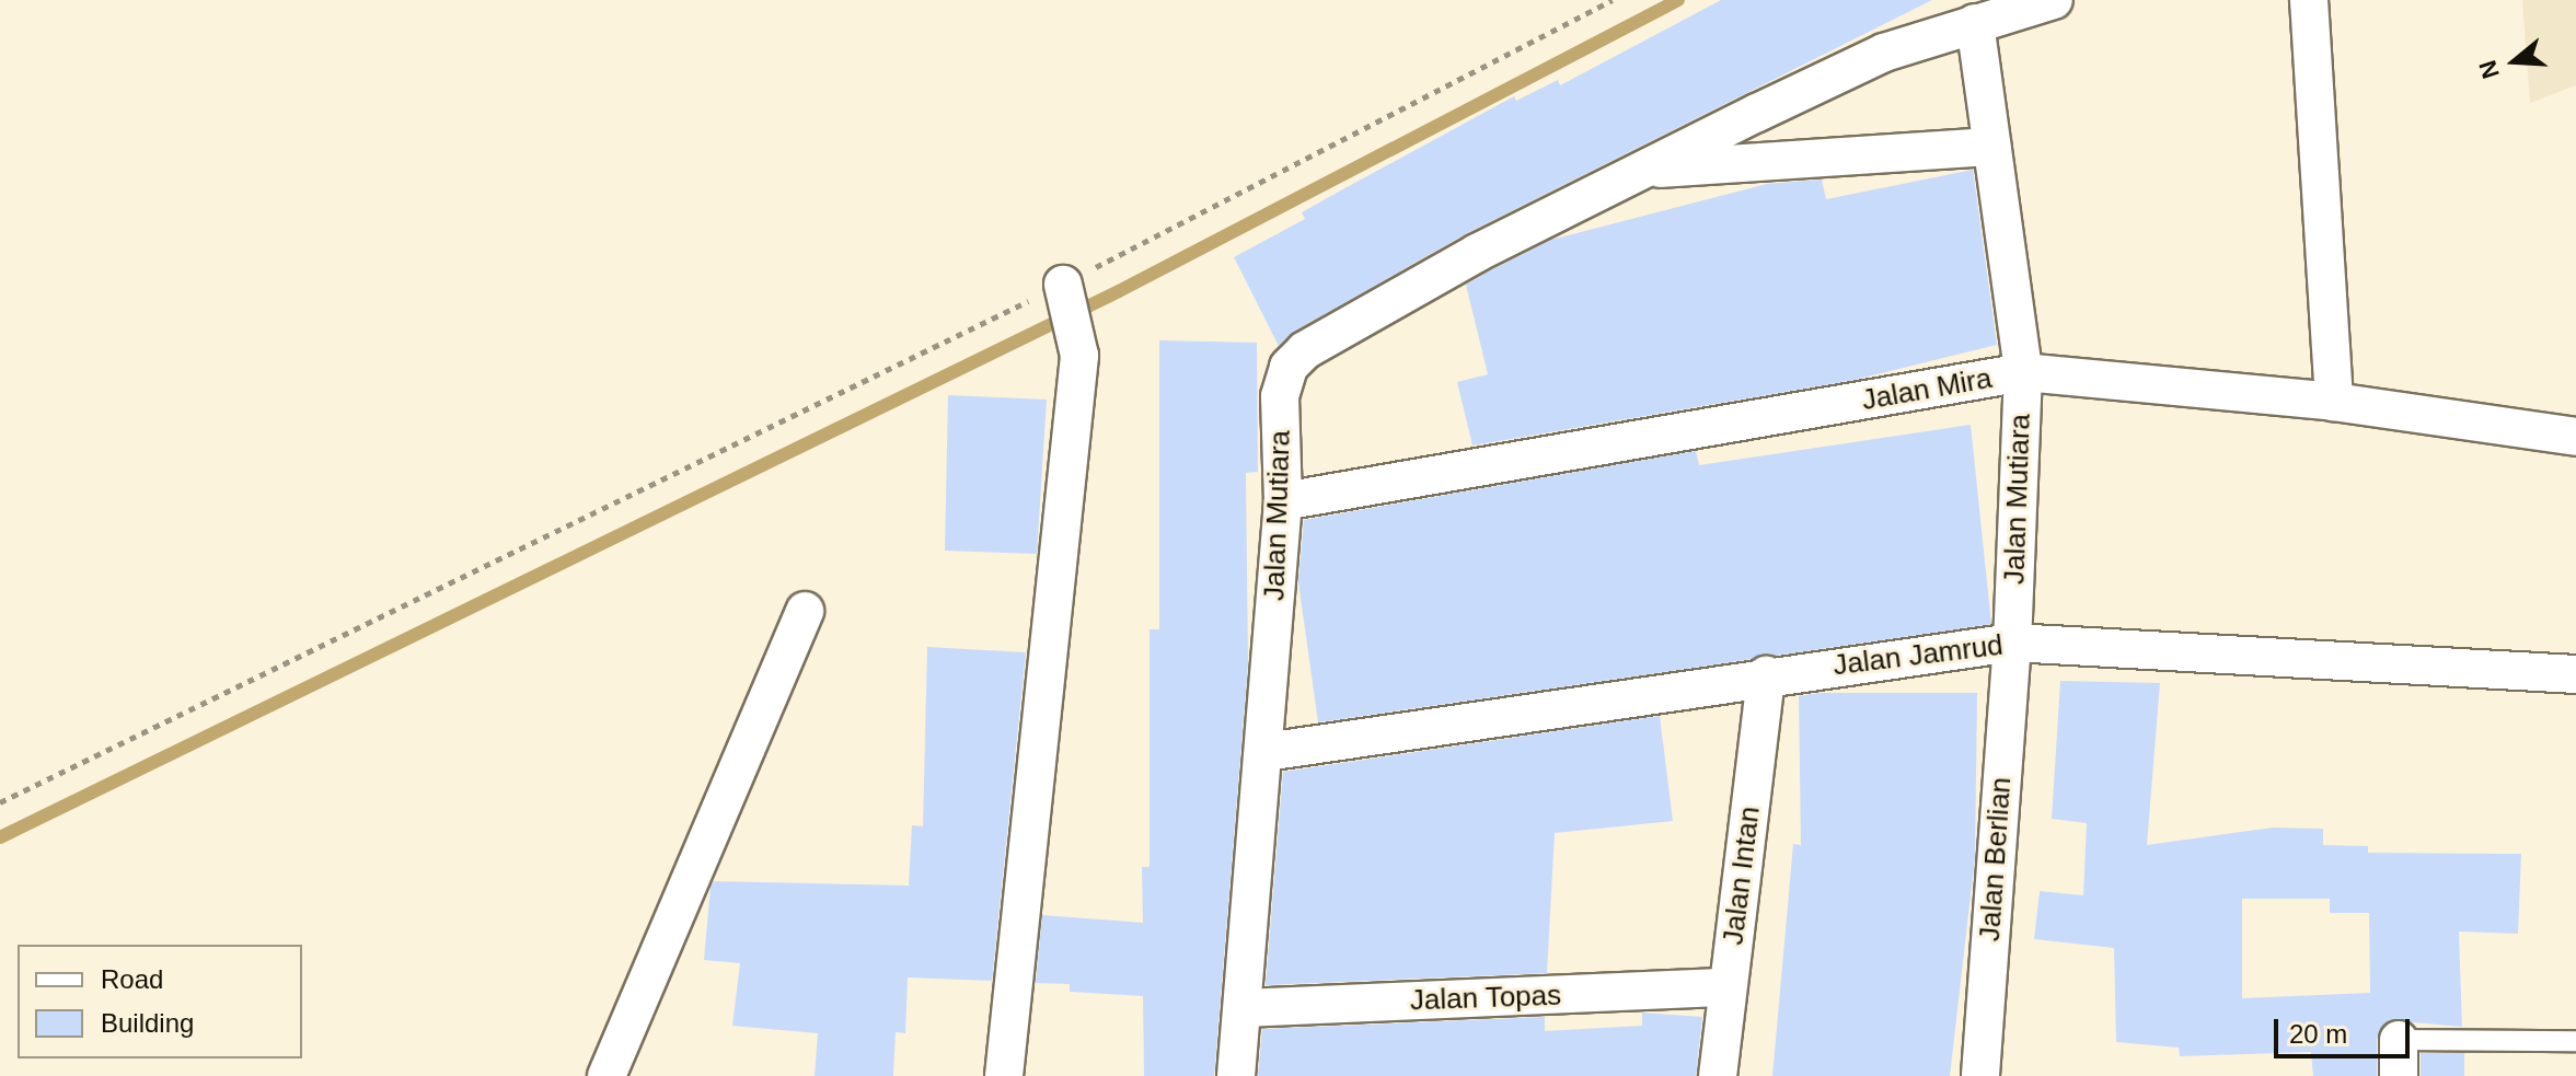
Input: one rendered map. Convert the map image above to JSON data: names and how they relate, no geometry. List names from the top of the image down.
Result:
{
  "streets": {
    "street": [
      "Jalan Mira",
      "Jalan Mutiara",
      "Jalan Jamrud",
      "Jalan Berlian",
      "Jalan Intan",
      "Jalan Topas"
    ]
  },
  "crossings": [
    ["Jalan Mira", "Jalan Mutiara"],
    ["Jalan Mutiara", "Jalan Jamrud"],
    ["Jalan Mutiara", "Jalan Berlian"],
    ["Jalan Mutiara", "Jalan Topas"],
    ["Jalan Jamrud", "Jalan Berlian"],
    ["Jalan Jamrud", "Jalan Intan"],
    ["Jalan Intan", "Jalan Topas"]
  ],
  "legend": ["Road", "Building"],
  "scale_bar": "20 m",
  "north": "left"
}
